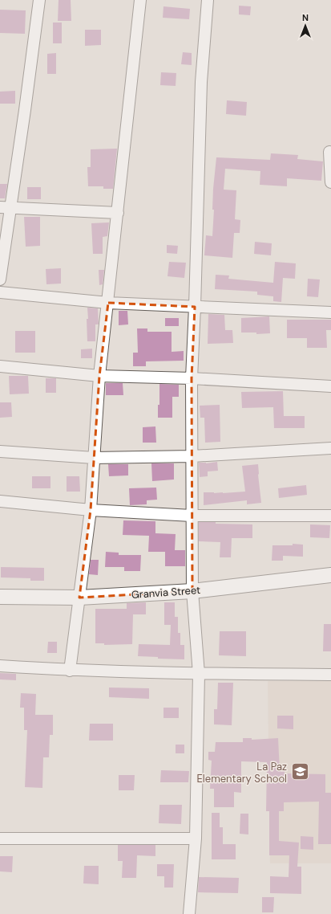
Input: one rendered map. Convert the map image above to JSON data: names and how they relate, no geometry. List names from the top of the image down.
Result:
{
  "streets": {
    "street": ["Granvia Street"]
  },
  "places": {
    "school or university": ["La Paz Elementary School"]
  },
  "north": "top"
}
